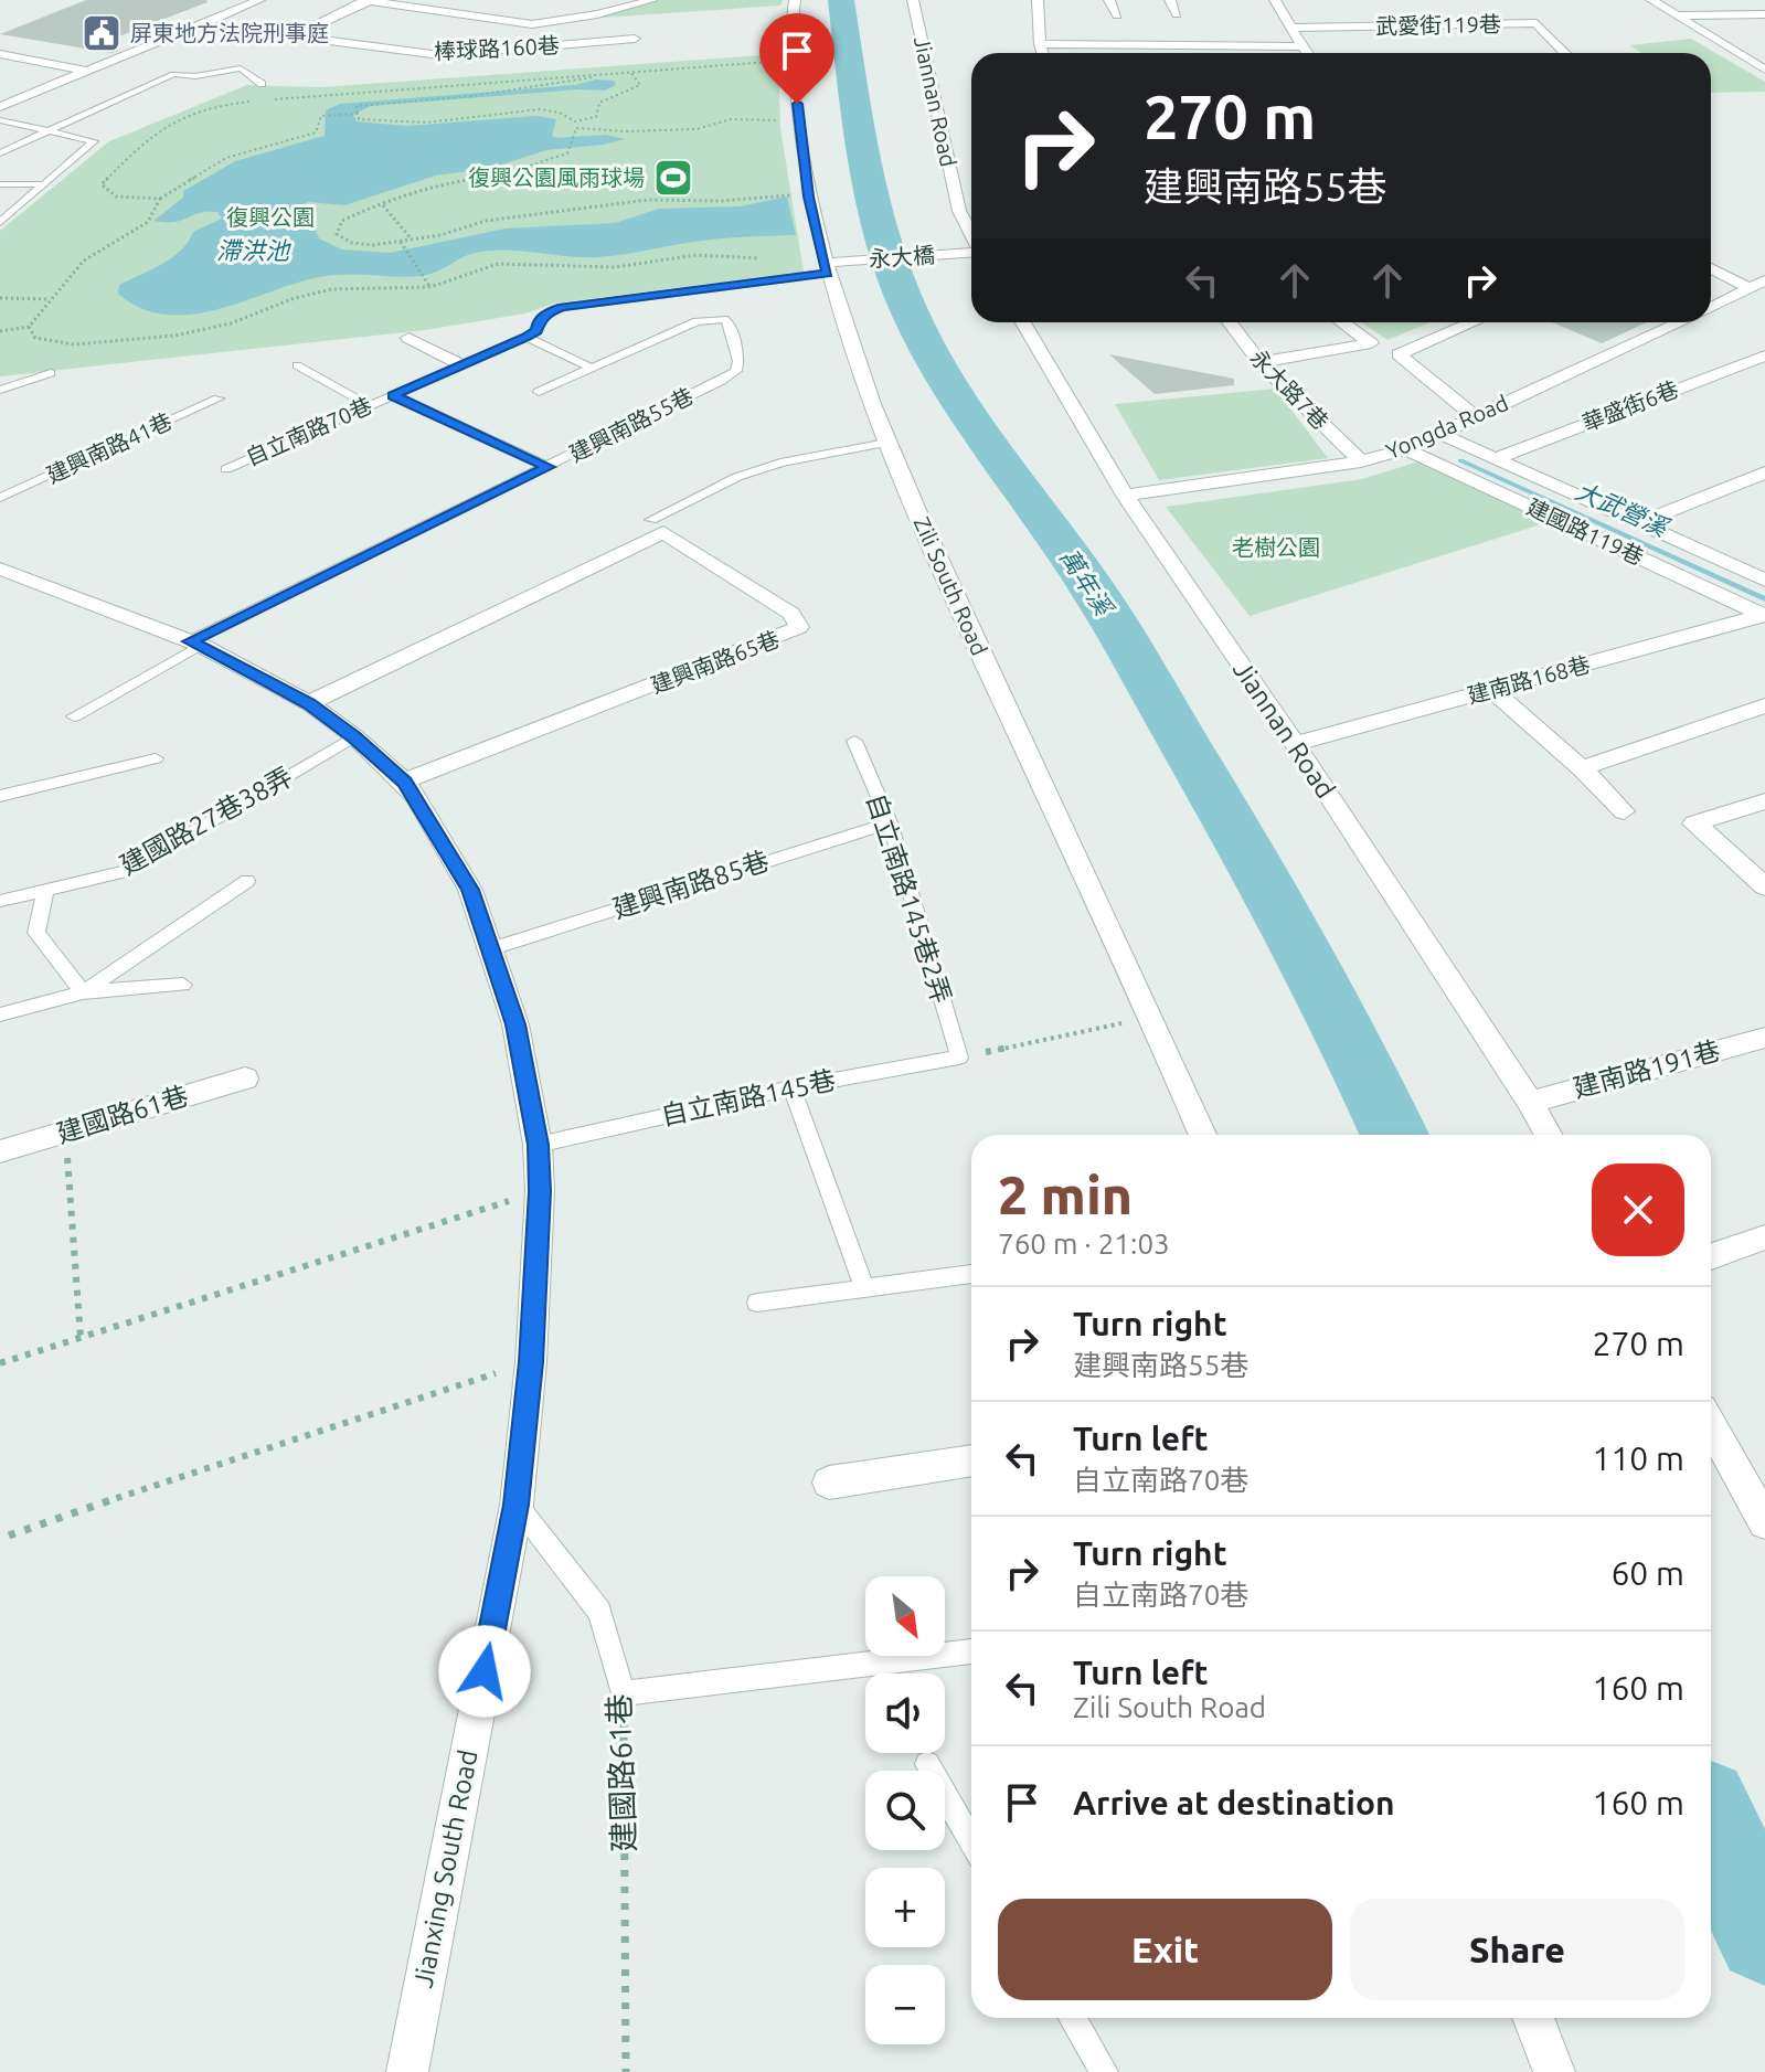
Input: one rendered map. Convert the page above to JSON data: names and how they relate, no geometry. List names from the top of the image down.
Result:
{
  "streets": {
    "street": [
      "武愛街119巷",
      "棒球路160巷",
      "Jiannan Road",
      "永大橋",
      "永大路7巷",
      "華盛街6巷",
      "Yongda Road",
      "建國路119巷",
      "Zili South Road",
      "建興南路65巷",
      "建南路168巷",
      "建南路191巷",
      "建國路61巷",
      "Jianxing South Road"
    ],
    "lane": [
      "建興南路55巷",
      "自立南路70巷",
      "建興南路41巷",
      "建國路27巷38弄",
      "建興南路85巷",
      "自立南路145巷2弄",
      "自立南路145巷"
    ]
  },
  "crossings": [
    ["Jiannan Road", "Yongda Road"],
    ["Jiannan Road", "建南路168巷"],
    ["Jiannan Road", "建南路191巷"],
    ["永大橋", "自立南路70巷"],
    ["永大橋", "Zili South Road"],
    ["永大路7巷", "Yongda Road"],
    ["建興南路55巷", "自立南路70巷"],
    ["建興南路55巷", "Jianxing South Road"],
    ["Yongda Road", "建國路119巷"],
    ["自立南路70巷", "Zili South Road"],
    ["建國路119巷", "建南路168巷"],
    ["建興南路65巷", "Jianxing South Road"],
    ["建國路27巷38弄", "Jianxing South Road"],
    ["建興南路85巷", "自立南路145巷2弄"],
    ["建興南路85巷", "Jianxing South Road"],
    ["自立南路145巷2弄", "自立南路145巷"],
    ["自立南路145巷", "Jianxing South Road"],
    ["建國路61巷", "Jianxing South Road"]
  ],
  "water": ["滯洪池", "大武營溪", "萬年溪"],
  "parks": ["復興公園", "老樹公園"],
  "places": {
    "public building": ["屏東地方法院刑事庭"],
    "sports": ["復興公園風雨球場"]
  },
  "north": "bottom right",
  "page": {
    "turn": ["270 m", "建興南路55巷"],
    "heading": ["2 min", "760 m · 21:03"],
    "list": [
      {
        "name": "Turn right",
        "note": "建興南路55巷",
        "value": "270 m"
      },
      {
        "name": "Turn left",
        "note": "自立南路70巷",
        "value": "110 m"
      },
      {
        "name": "Turn right",
        "note": "自立南路70巷",
        "value": "60 m"
      },
      {
        "name": "Turn left",
        "note": "Zili South Road",
        "value": "160 m"
      },
      {
        "name": "Arrive at destination",
        "value": "160 m"
      }
    ],
    "map_buttons": ["+", "−"],
    "buttons": ["Exit", "Share"]
  }
}
